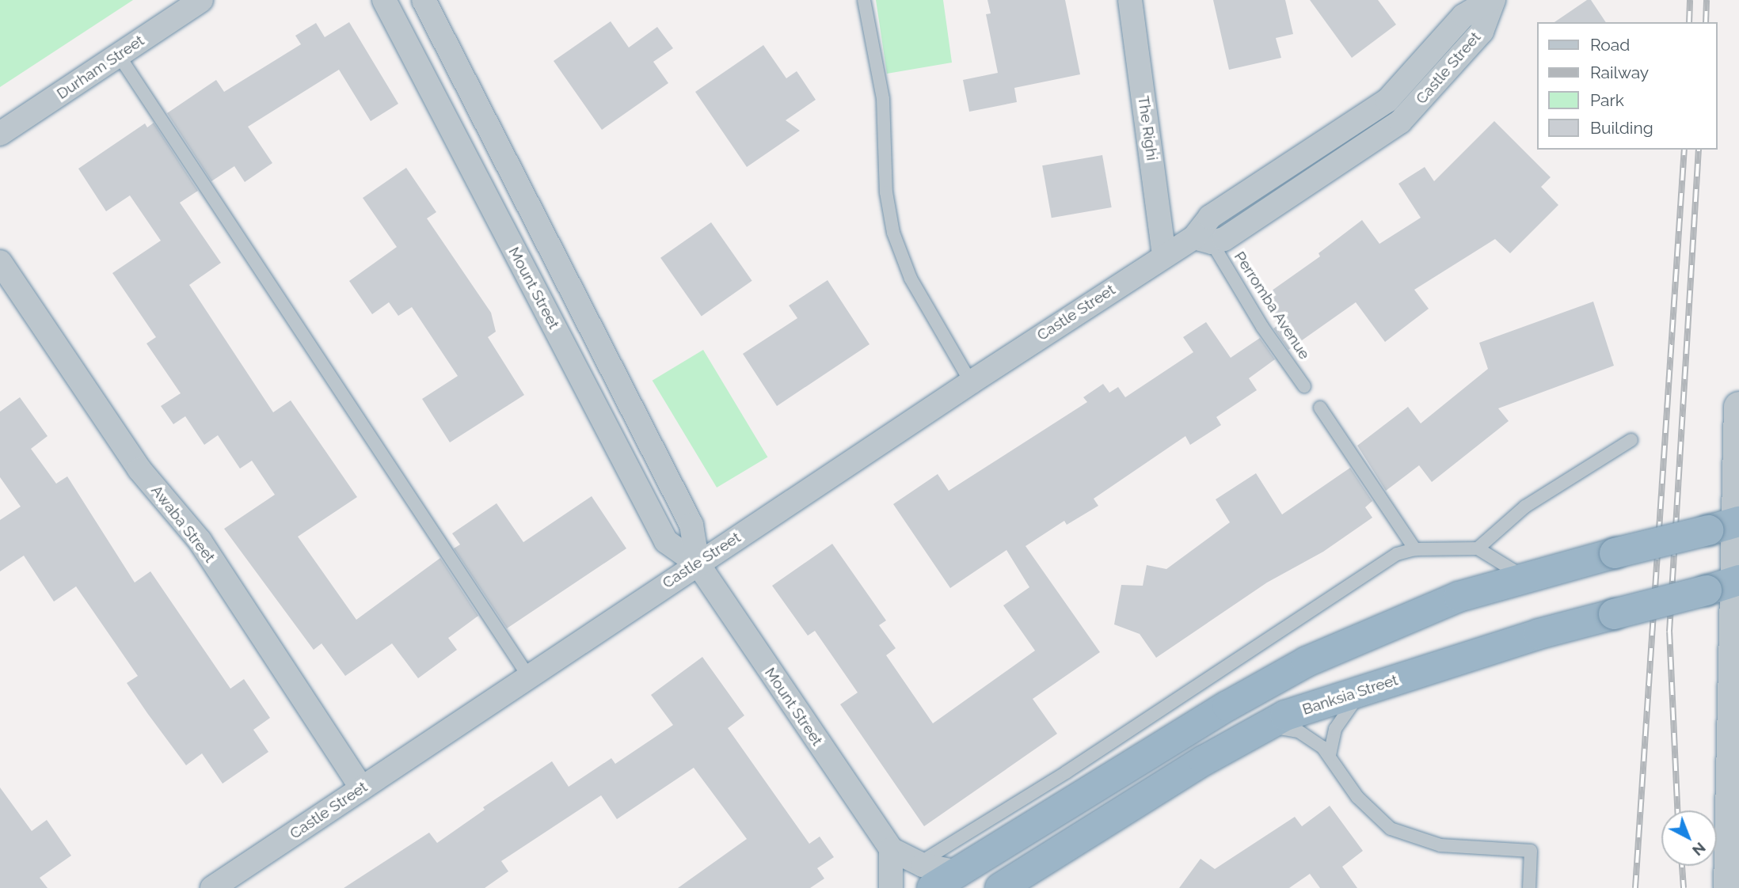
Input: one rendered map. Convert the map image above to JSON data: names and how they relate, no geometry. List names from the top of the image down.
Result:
{
  "streets": {
    "highway": ["Banksia Street"],
    "street": [
      "Durham Street",
      "Castle Street",
      "The Righi",
      "Mount Street",
      "Awaba Street"
    ],
    "lane": ["Perromba Avenue"]
  },
  "crossings": [
    ["Castle Street", "The Righi"],
    ["Castle Street", "Mount Street"],
    ["Castle Street", "Perromba Avenue"],
    ["Castle Street", "Awaba Street"]
  ],
  "legend": [
    "Road",
    "Railway",
    "Park",
    "Building"
  ],
  "north": "bottom right"
}
